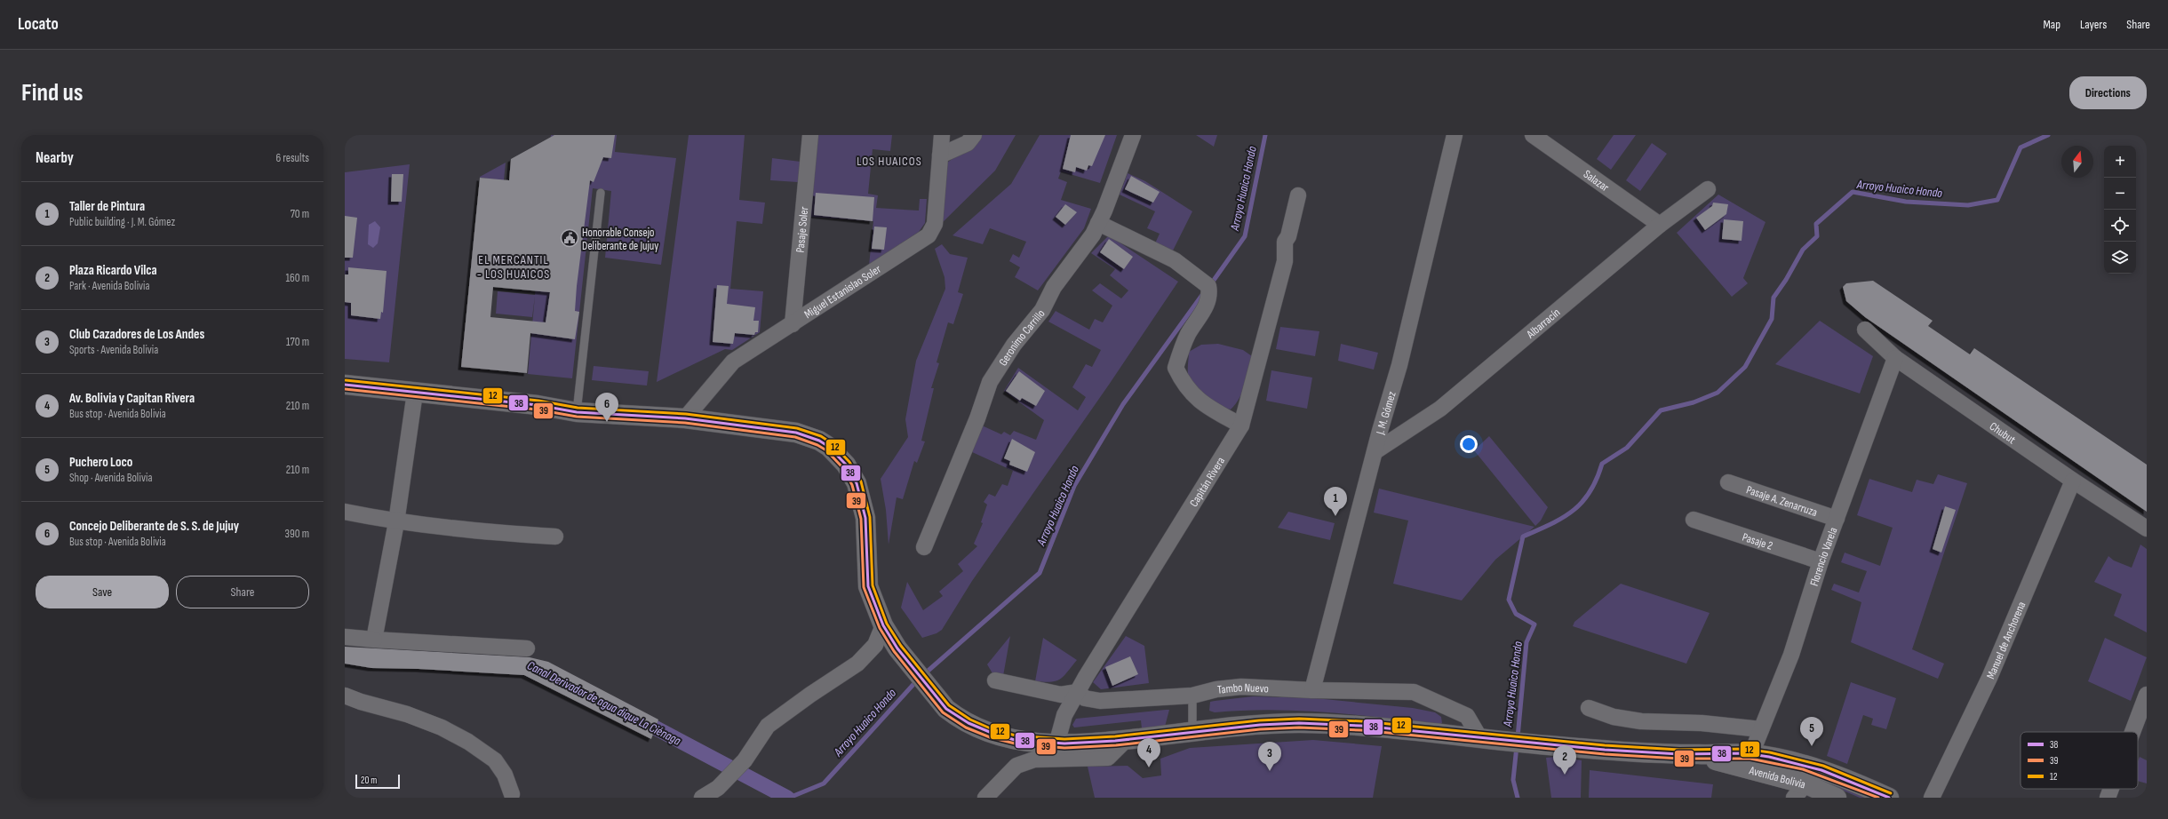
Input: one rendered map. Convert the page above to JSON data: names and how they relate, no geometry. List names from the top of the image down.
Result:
{
  "streets": {
    "street": [
      "Salazar",
      "Pasaje Soler",
      "Miguel Estanislao Soler",
      "Albarracín",
      "Geronimo Carrillo",
      "J. M. Gómez",
      "Chubut",
      "Capitán Rivera",
      "Pasaje A. Zenarruza",
      "Pasaje 2",
      "Florencio Varela",
      "Manuel de Anchorena",
      "Tambo Nuevo",
      "Avenida Bolivia"
    ]
  },
  "crossings": [
    ["Salazar", "Albarracín"],
    ["Pasaje Soler", "Miguel Estanislao Soler"],
    ["Miguel Estanislao Soler", "Avenida Bolivia"],
    ["Albarracín", "J. M. Gómez"],
    ["J. M. Gómez", "Tambo Nuevo"],
    ["Chubut", "Florencio Varela"],
    ["Chubut", "Manuel de Anchorena"],
    ["Capitán Rivera", "Tambo Nuevo"],
    ["Capitán Rivera", "Avenida Bolivia"],
    ["Pasaje A. Zenarruza", "Florencio Varela"],
    ["Pasaje 2", "Florencio Varela"],
    ["Florencio Varela", "Avenida Bolivia"],
    ["Tambo Nuevo", "Avenida Bolivia"]
  ],
  "districts": ["LOS HUAICOS", "EL MERCANTIL - LOS HUAICOS"],
  "water": ["Arroyo Huaico Hondo", "Canal Derivador de agua dique La Ciénaga"],
  "places": {
    "public building": ["Honorable Consejo Deliberante de Jujuy"]
  },
  "lines": ["transit line 12", "transit line 38", "transit line 39"],
  "legend": ["38", "39", "12"],
  "scale_bar": "20 m",
  "north": "top",
  "page": {
    "header": "Locato",
    "nav": ["Map", "Layers", "Share"],
    "buttons": [
      "Directions",
      ["Save", "Share"]
    ],
    "title": "Find us",
    "heading": ["Nearby", "6 results"],
    "map_buttons": ["+", "−"],
    "list": [
      {
        "mark": "1",
        "name": "Taller de Pintura",
        "note": "Public building · J. M. Gómez",
        "value": "70 m"
      },
      {
        "mark": "2",
        "name": "Plaza Ricardo Vilca",
        "note": "Park · Avenida Bolivia",
        "value": "160 m"
      },
      {
        "mark": "3",
        "name": "Club Cazadores de Los Andes",
        "note": "Sports · Avenida Bolivia",
        "value": "170 m"
      },
      {
        "mark": "4",
        "name": "Av. Bolivia y Capitan Rivera",
        "note": "Bus stop · Avenida Bolivia",
        "value": "210 m"
      },
      {
        "mark": "5",
        "name": "Puchero Loco",
        "note": "Shop · Avenida Bolivia",
        "value": "210 m"
      },
      {
        "mark": "6",
        "name": "Concejo Deliberante de S. S. de Jujuy",
        "note": "Bus stop · Avenida Bolivia",
        "value": "390 m"
      }
    ],
    "pins": [
      "6",
      "1",
      "5",
      "4",
      "3",
      "2"
    ],
    "scale": "20 m"
  }
}
